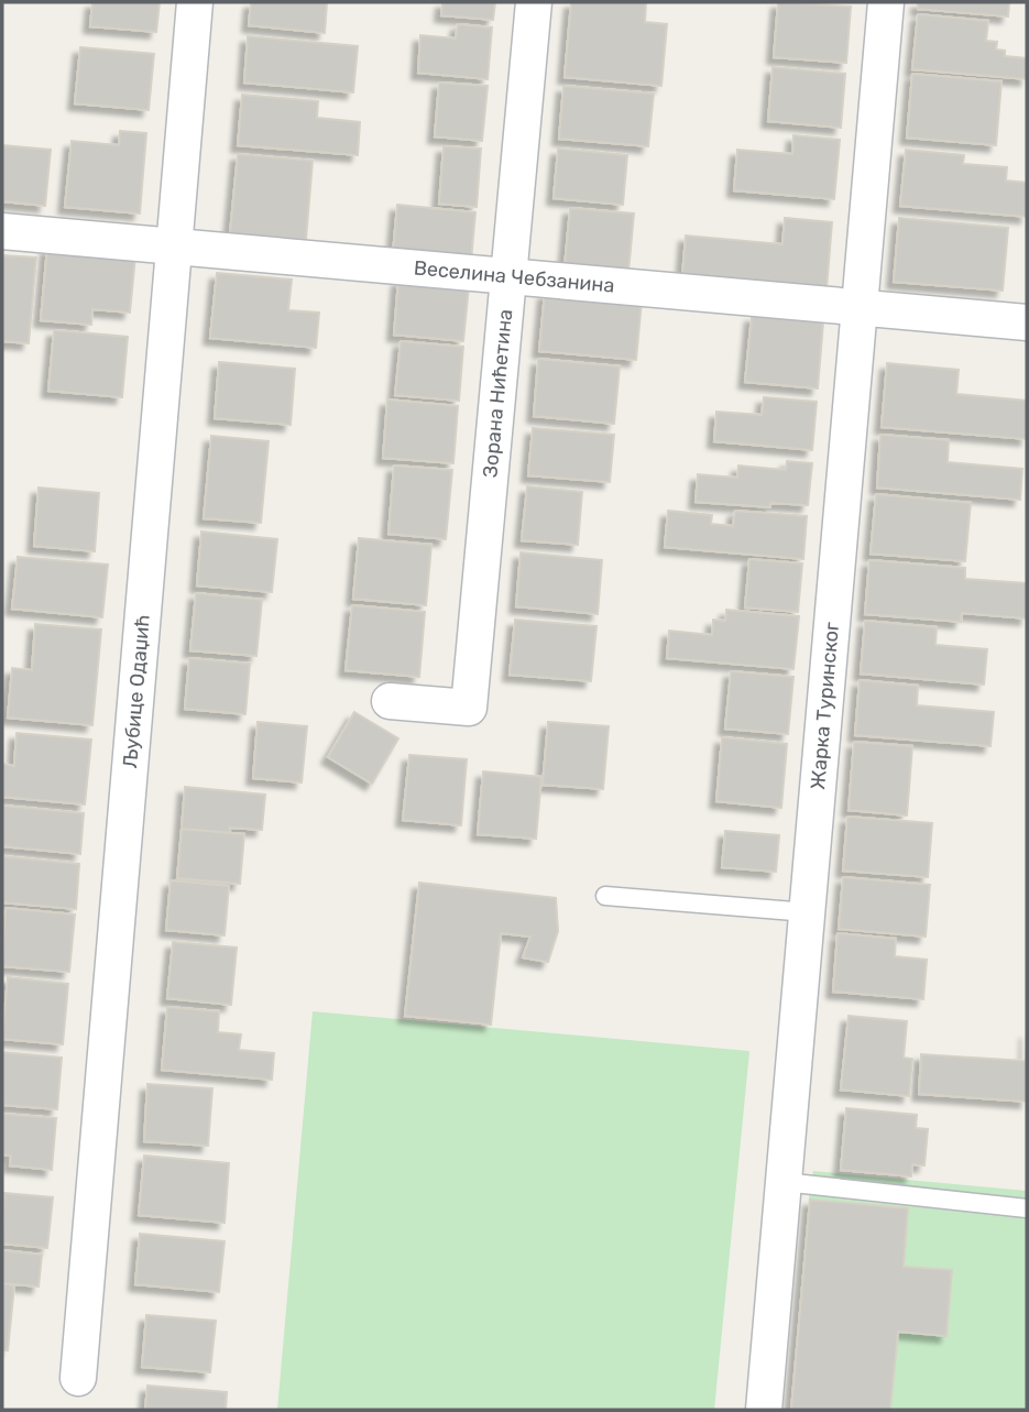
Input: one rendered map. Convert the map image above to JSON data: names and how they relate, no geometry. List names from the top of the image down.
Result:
{
  "streets": {
    "street": [
      "Веселина Чебзанина",
      "Зорана Нићетина",
      "Љубице Одаџић",
      "Жарка Туринског"
    ]
  },
  "crossings": [
    ["Веселина Чебзанина", "Зорана Нићетина"],
    ["Веселина Чебзанина", "Љубице Одаџић"],
    ["Веселина Чебзанина", "Жарка Туринског"]
  ]
}
